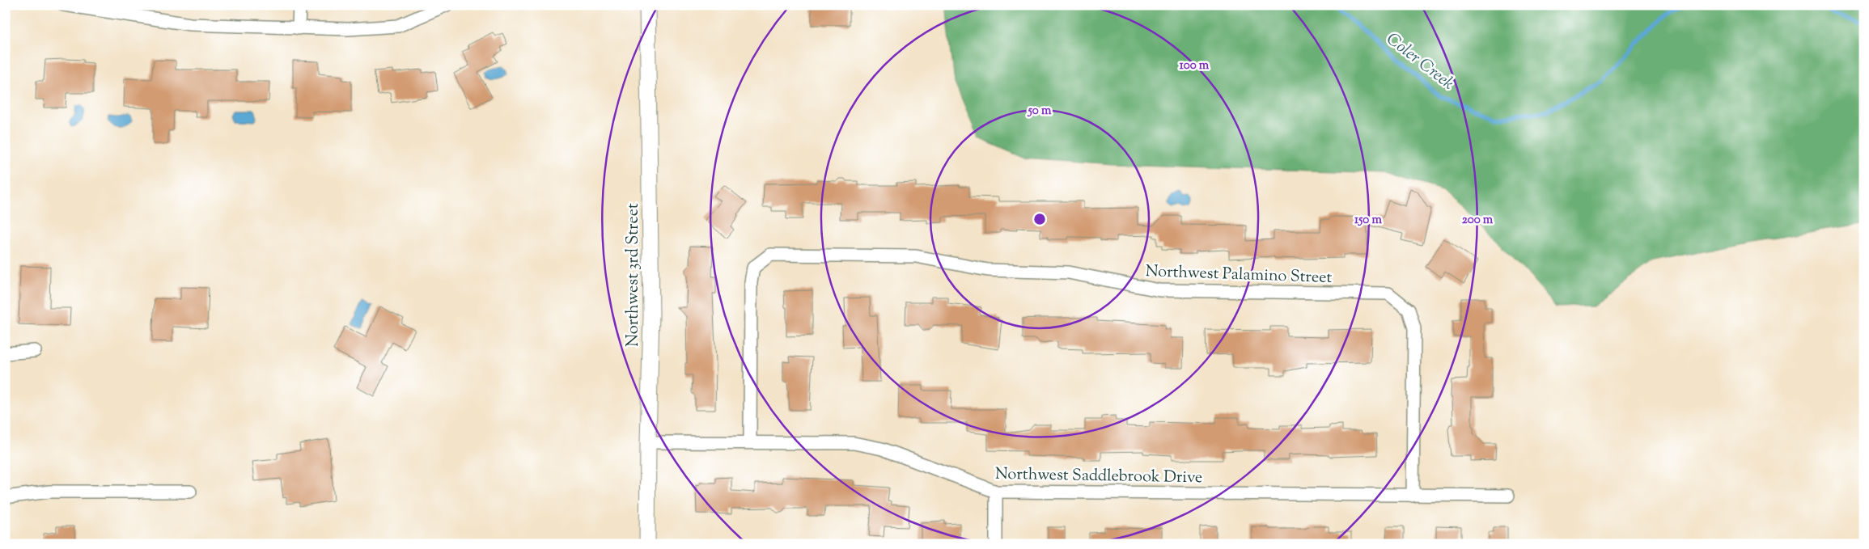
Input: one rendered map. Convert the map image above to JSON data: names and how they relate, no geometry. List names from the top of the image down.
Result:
{
  "streets": {
    "street": ["Northwest Palamino Street", "Northwest 3rd Street", "Northwest Saddlebrook Drive"]
  },
  "crossings": [
    ["Northwest Palamino Street", "Northwest Saddlebrook Drive"],
    ["Northwest 3rd Street", "Northwest Saddlebrook Drive"]
  ],
  "water": ["Coler Creek"],
  "rings": [
    "100 m",
    "50 m",
    "150 m",
    "200 m"
  ]
}
